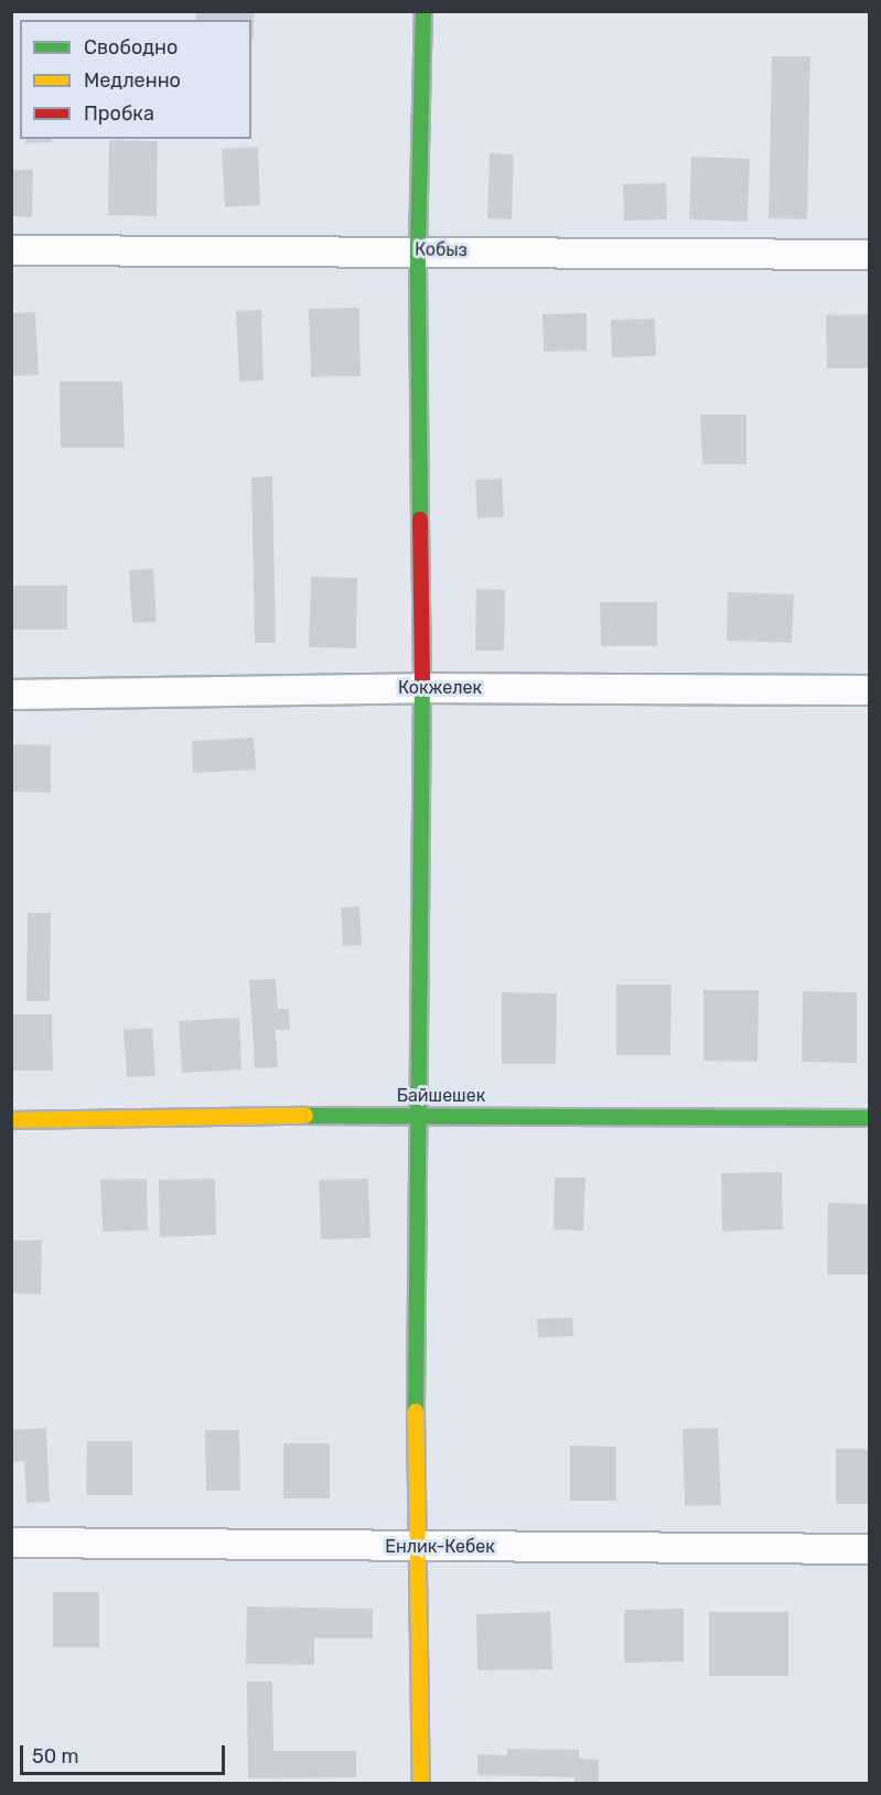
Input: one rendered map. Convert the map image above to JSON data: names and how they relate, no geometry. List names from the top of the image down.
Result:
{
  "streets": {
    "street": [
      "Кобыз",
      "Кокжелек",
      "Байшешек",
      "Енлик-Кебек"
    ]
  },
  "legend": ["Свободно", "Медленно", "Пробка"],
  "scale_bar": "50 m"
}
